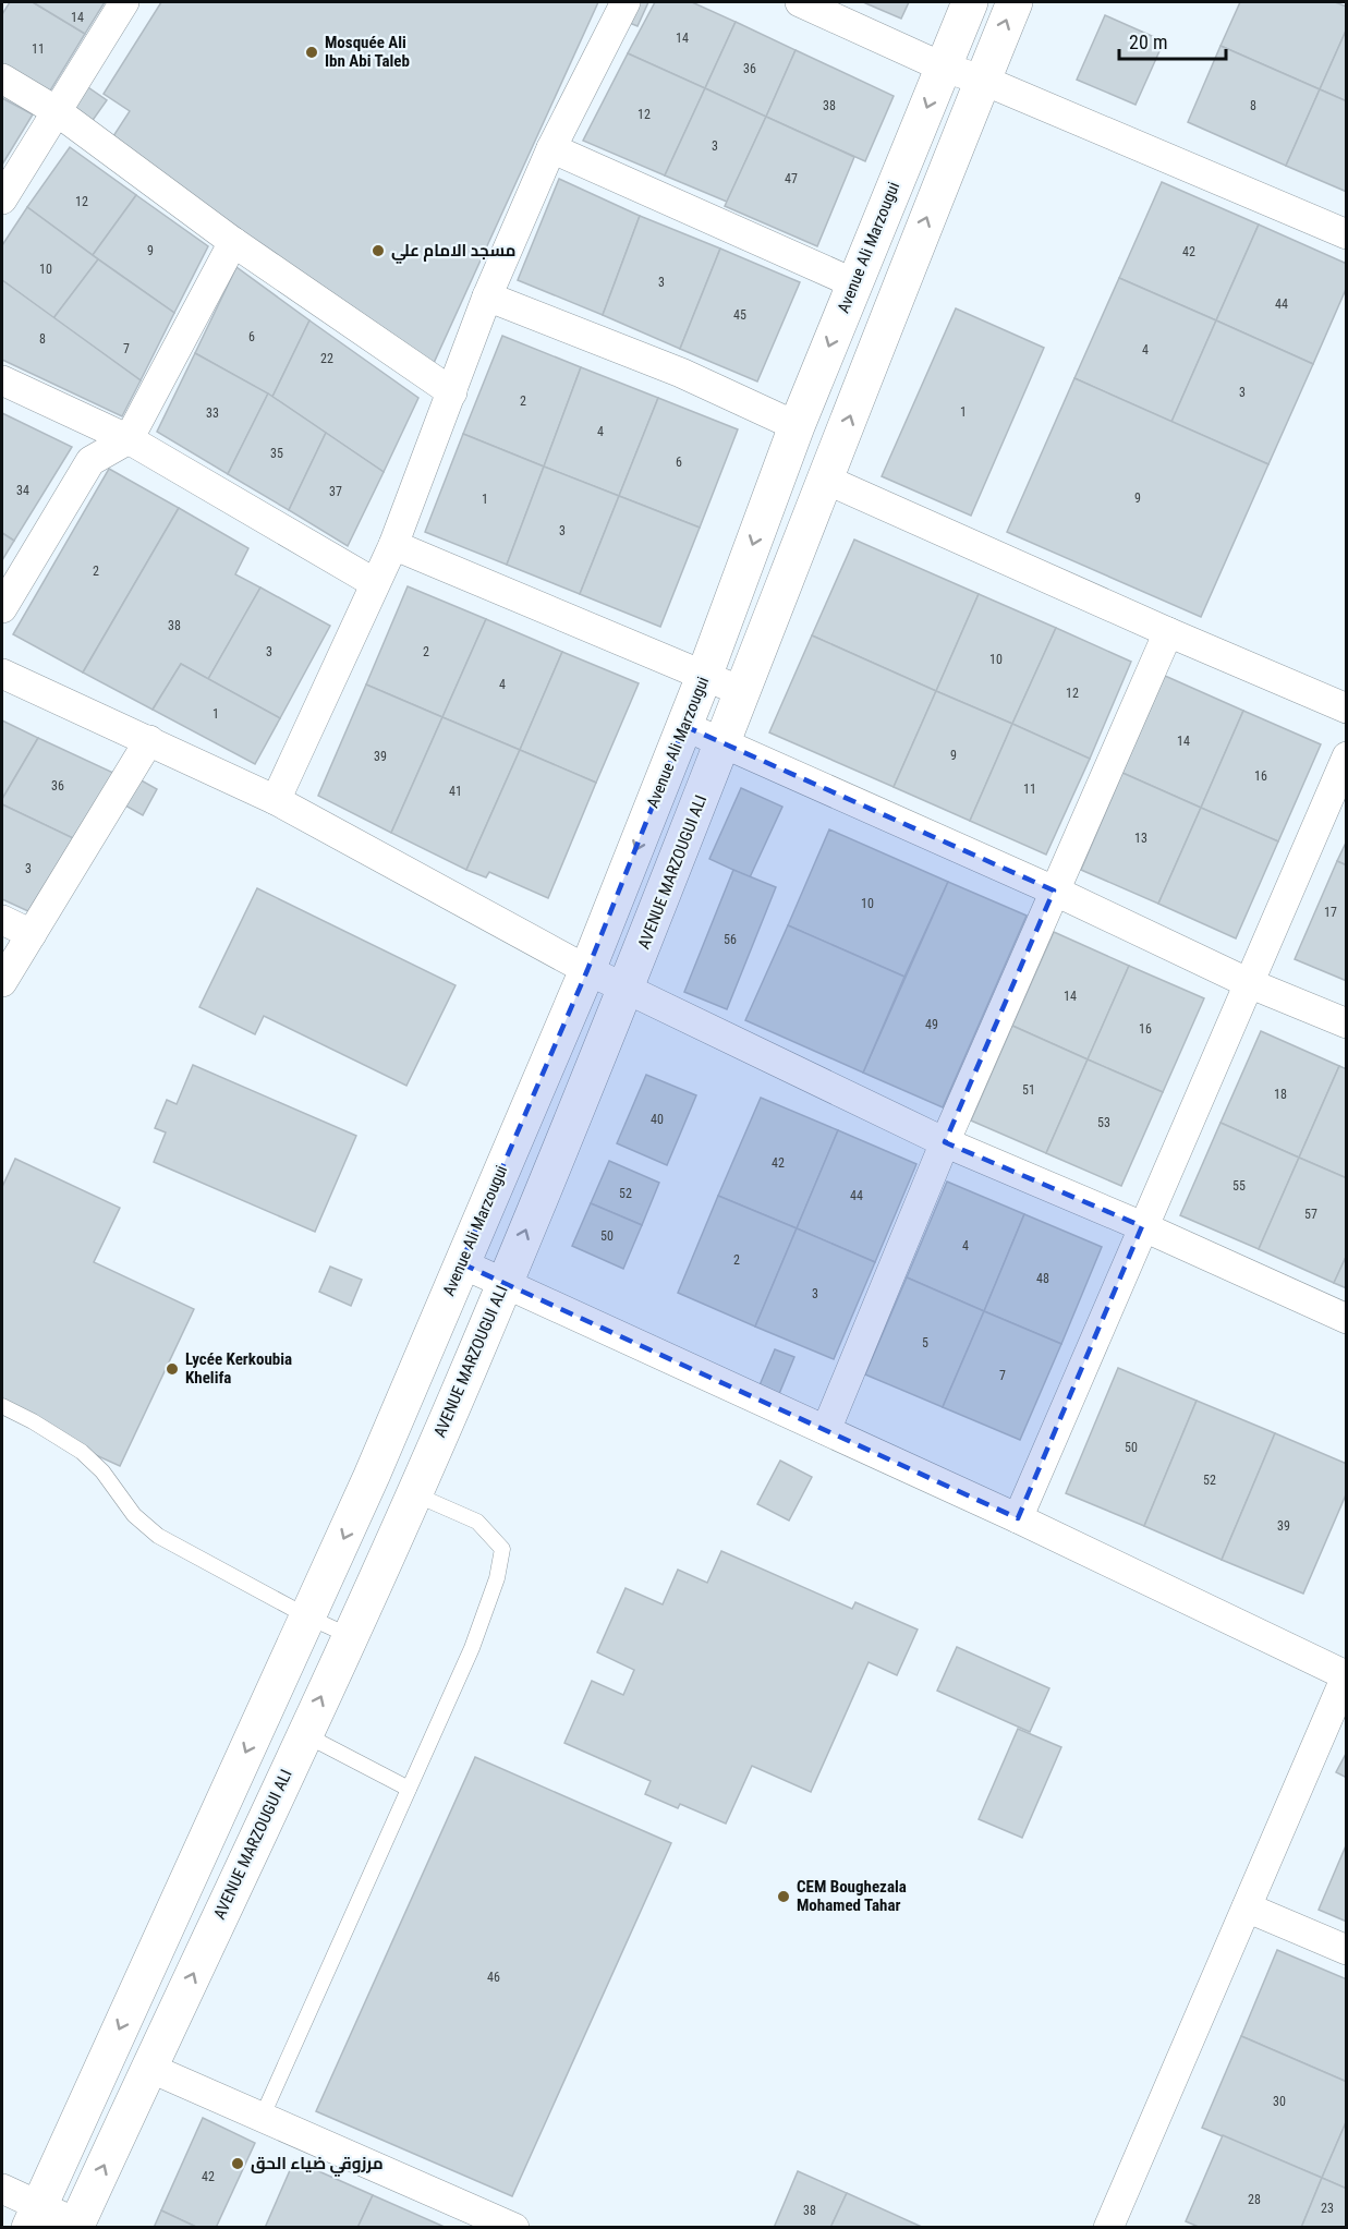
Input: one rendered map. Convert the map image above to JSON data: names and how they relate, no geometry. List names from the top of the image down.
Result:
{
  "streets": {
    "main road": ["Avenue Ali Marzougui", "AVENUE MARZOUGUI ALI"]
  },
  "places": [
    "Mosquée Ali Ibn Abi Taleb",
    "مسجد الامام علي",
    "Lycée Kerkoubia Khelifa",
    "CEM Boughezala Mohamed Tahar",
    "مرزوقي ضياء الحق"
  ],
  "house_numbers": [
    "14",
    "14",
    "11",
    "36",
    "38",
    "8",
    "12",
    "3",
    "47",
    "12",
    "9",
    "42",
    "10",
    "3",
    "44",
    "45",
    "6",
    "8",
    "7",
    "4",
    "22",
    "3",
    "2",
    "1",
    "33",
    "4",
    "35",
    "6",
    "34",
    "37",
    "9",
    "1",
    "3",
    "2",
    "38",
    "3",
    "2",
    "10",
    "4",
    "12",
    "1",
    "14",
    "9",
    "39",
    "16",
    "36",
    "11",
    "41",
    "13",
    "3",
    "10",
    "17",
    "56",
    "14",
    "49",
    "16",
    "51",
    "18",
    "40",
    "53",
    "42",
    "55",
    "52",
    "44",
    "57",
    "50",
    "4",
    "2",
    "48",
    "3",
    "5",
    "7",
    "50",
    "52",
    "39",
    "46",
    "30",
    "42",
    "28",
    "23",
    "38"
  ],
  "scale_bar": "20 m"
}
